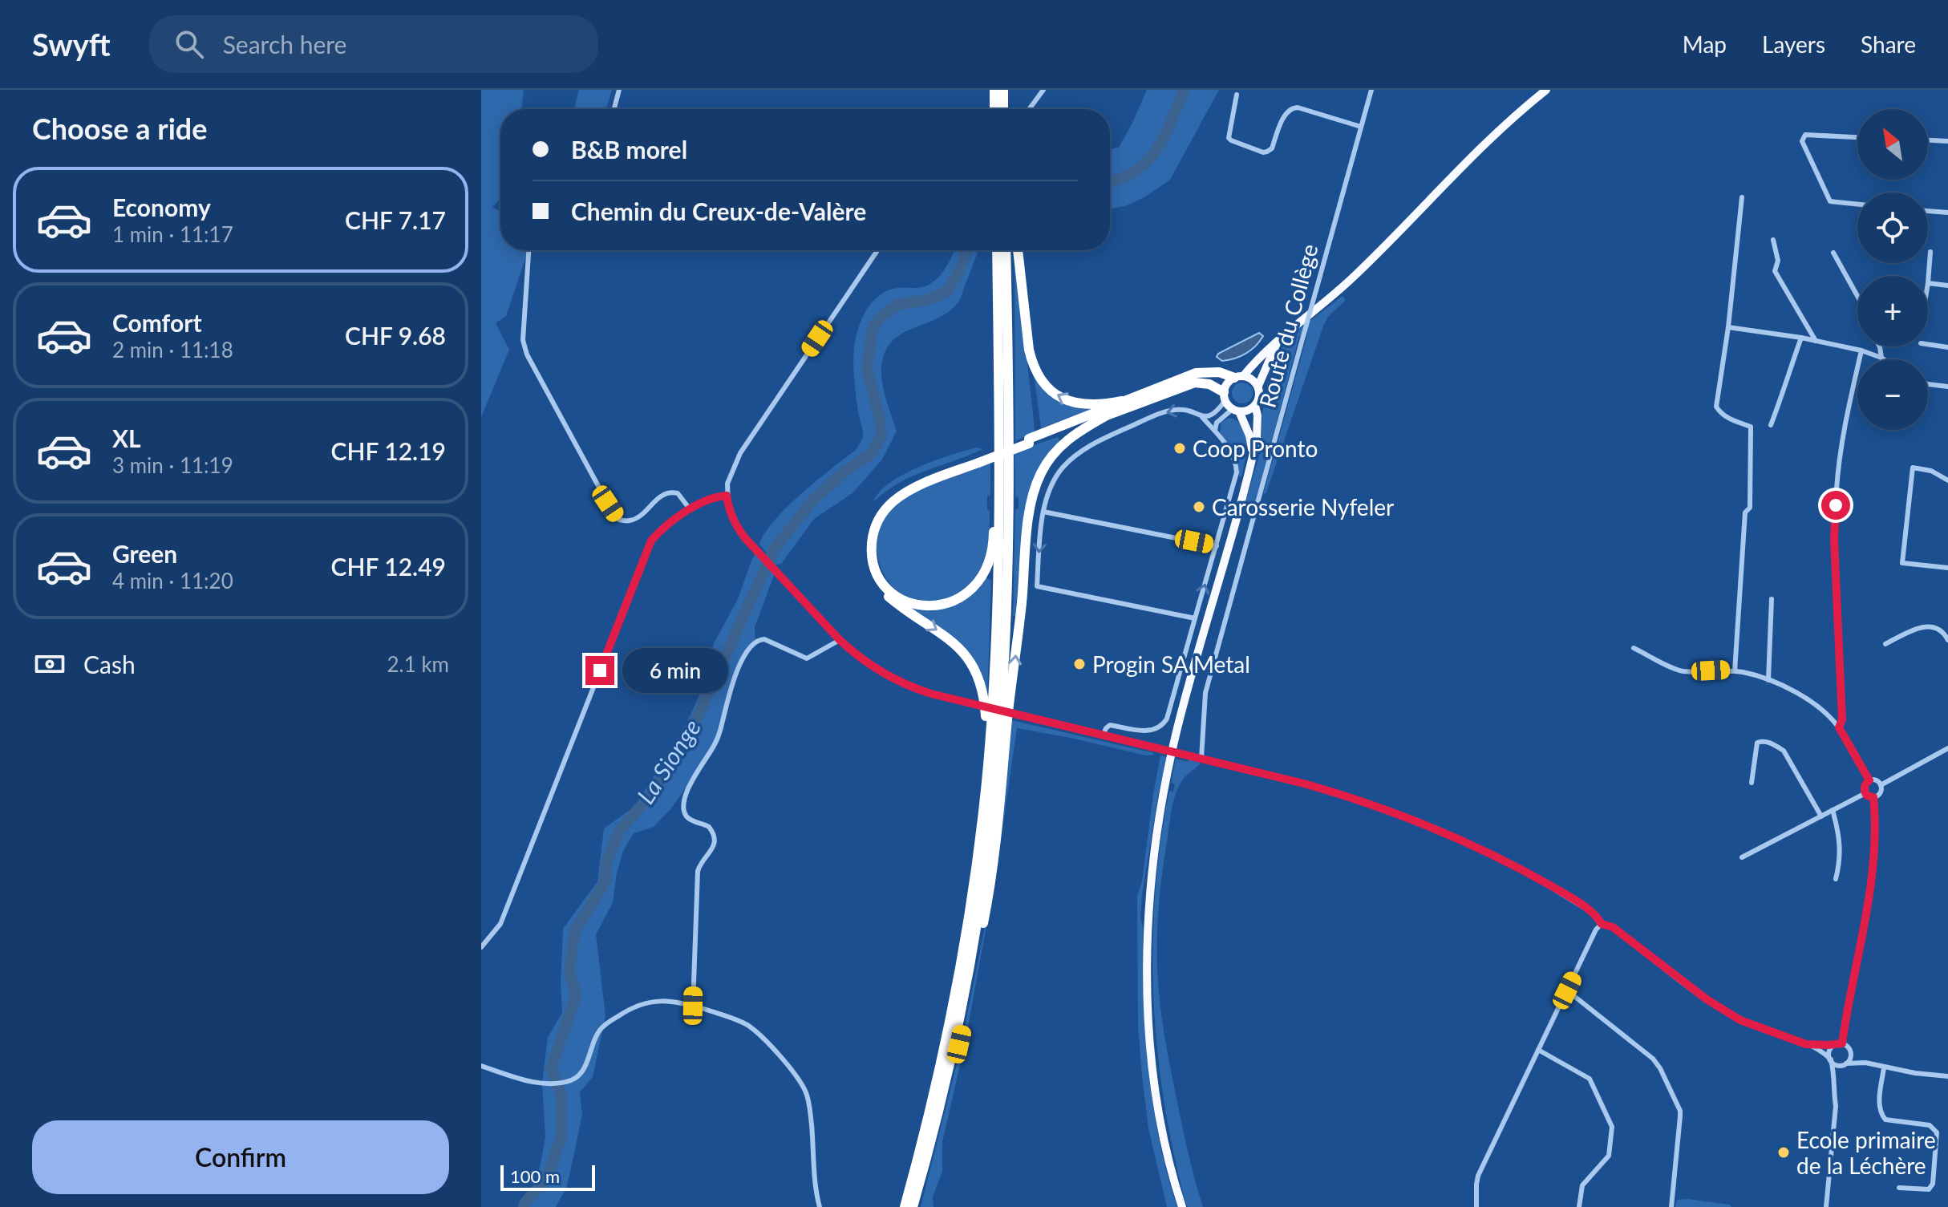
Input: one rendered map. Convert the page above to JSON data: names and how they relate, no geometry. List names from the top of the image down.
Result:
{
  "streets": {
    "street": ["Route du Collège"]
  },
  "water": ["La Sionge"],
  "places": [
    "Coop Pronto",
    "Carosserie Nyfeler",
    "Progin SA Metal",
    "Ecole primaire de la Léchère"
  ],
  "scale_bar": "100 m",
  "north": "top left",
  "page": {
    "header": "Swyft",
    "search": "Search here",
    "nav": ["Map", "Layers", "Share"],
    "heading": "Choose a ride",
    "map_buttons": ["+", "−"],
    "banner": ["B&B morel", "Chemin du Creux-de-Valère"],
    "list": [
      {
        "name": "Economy",
        "note": "1 min · 11:17",
        "value": "CHF 7.17"
      },
      {
        "name": "Comfort",
        "note": "2 min · 11:18",
        "value": "CHF 9.68"
      },
      {
        "name": "XL",
        "note": "3 min · 11:19",
        "value": "CHF 12.19"
      },
      {
        "name": "Green",
        "note": "4 min · 11:20",
        "value": "CHF 12.49"
      }
    ],
    "pay": ["Cash", "2.1 km"],
    "bubble": "6 min",
    "buttons": "Confirm",
    "scale": "100 m"
  }
}
